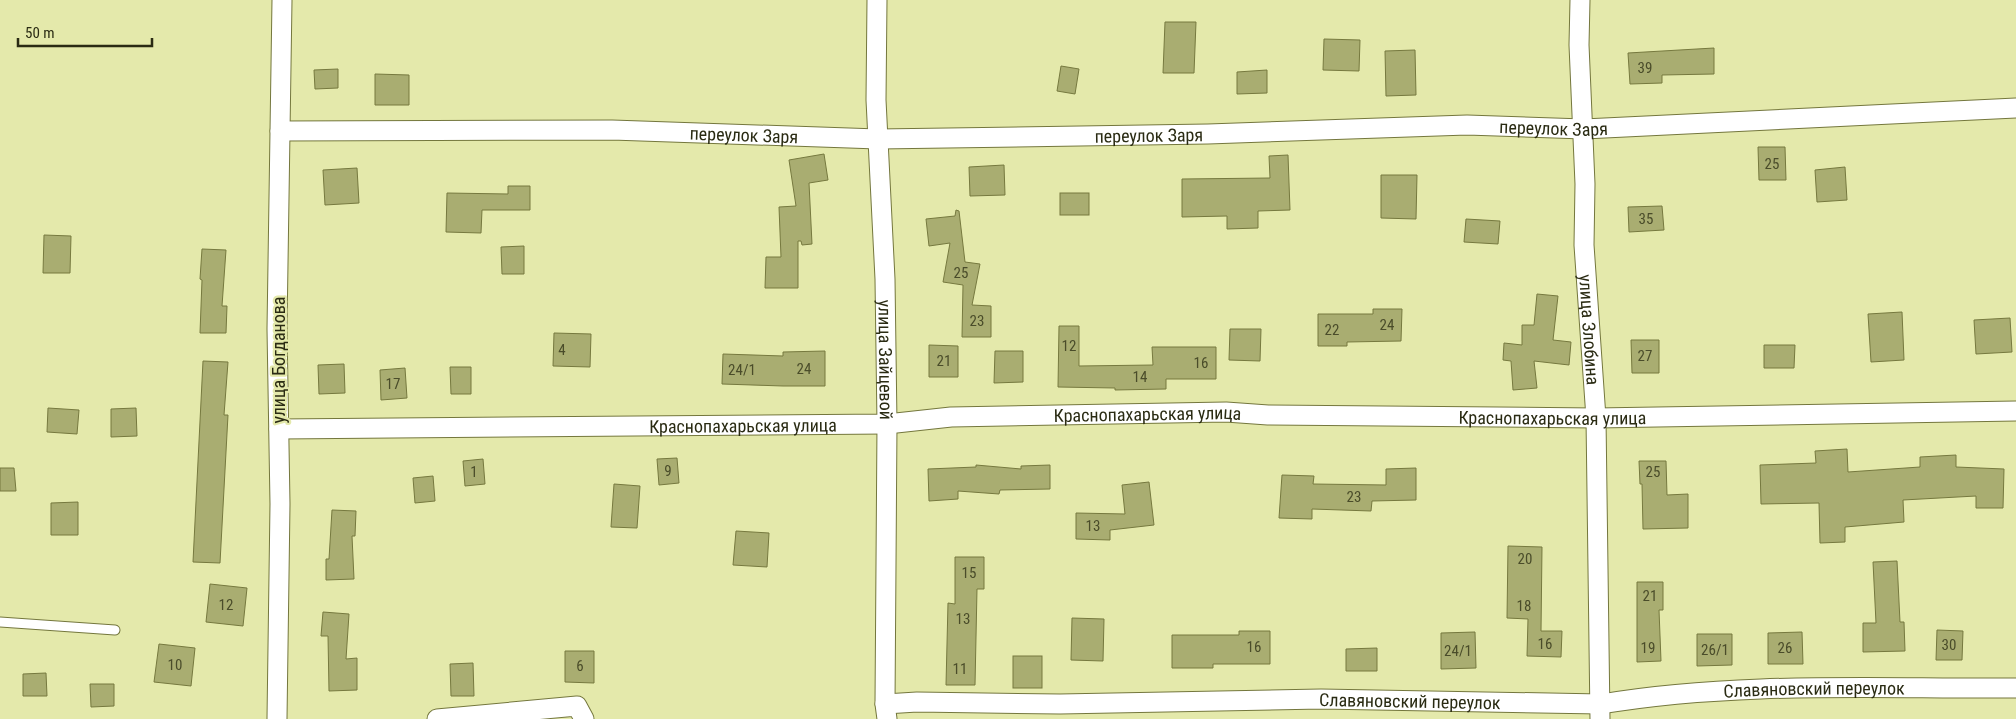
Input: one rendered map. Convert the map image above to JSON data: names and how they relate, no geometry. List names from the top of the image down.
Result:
{
  "streets": {
    "street": [
      "переулок Заря",
      "улица Злобина",
      "улица Зайцевой",
      "улица Богданова",
      "Краснопахарьская улица",
      "Славяновский переулок"
    ]
  },
  "crossings": [
    ["переулок Заря", "улица Злобина"],
    ["переулок Заря", "улица Зайцевой"],
    ["переулок Заря", "улица Богданова"],
    ["улица Злобина", "Краснопахарьская улица"],
    ["улица Злобина", "Славяновский переулок"],
    ["улица Зайцевой", "Краснопахарьская улица"],
    ["улица Зайцевой", "Славяновский переулок"],
    ["улица Богданова", "Краснопахарьская улица"]
  ],
  "house_numbers": [
    "39",
    "25",
    "35",
    "25",
    "23",
    "24",
    "22",
    "12",
    "4",
    "27",
    "21",
    "16",
    "24",
    "24/1",
    "14",
    "17",
    "9",
    "1",
    "25",
    "23",
    "13",
    "20",
    "15",
    "21",
    "12",
    "18",
    "13",
    "16",
    "30",
    "16",
    "19",
    "26",
    "26/1",
    "24/1",
    "10",
    "6",
    "11"
  ],
  "scale_bar": "50 m"
}
